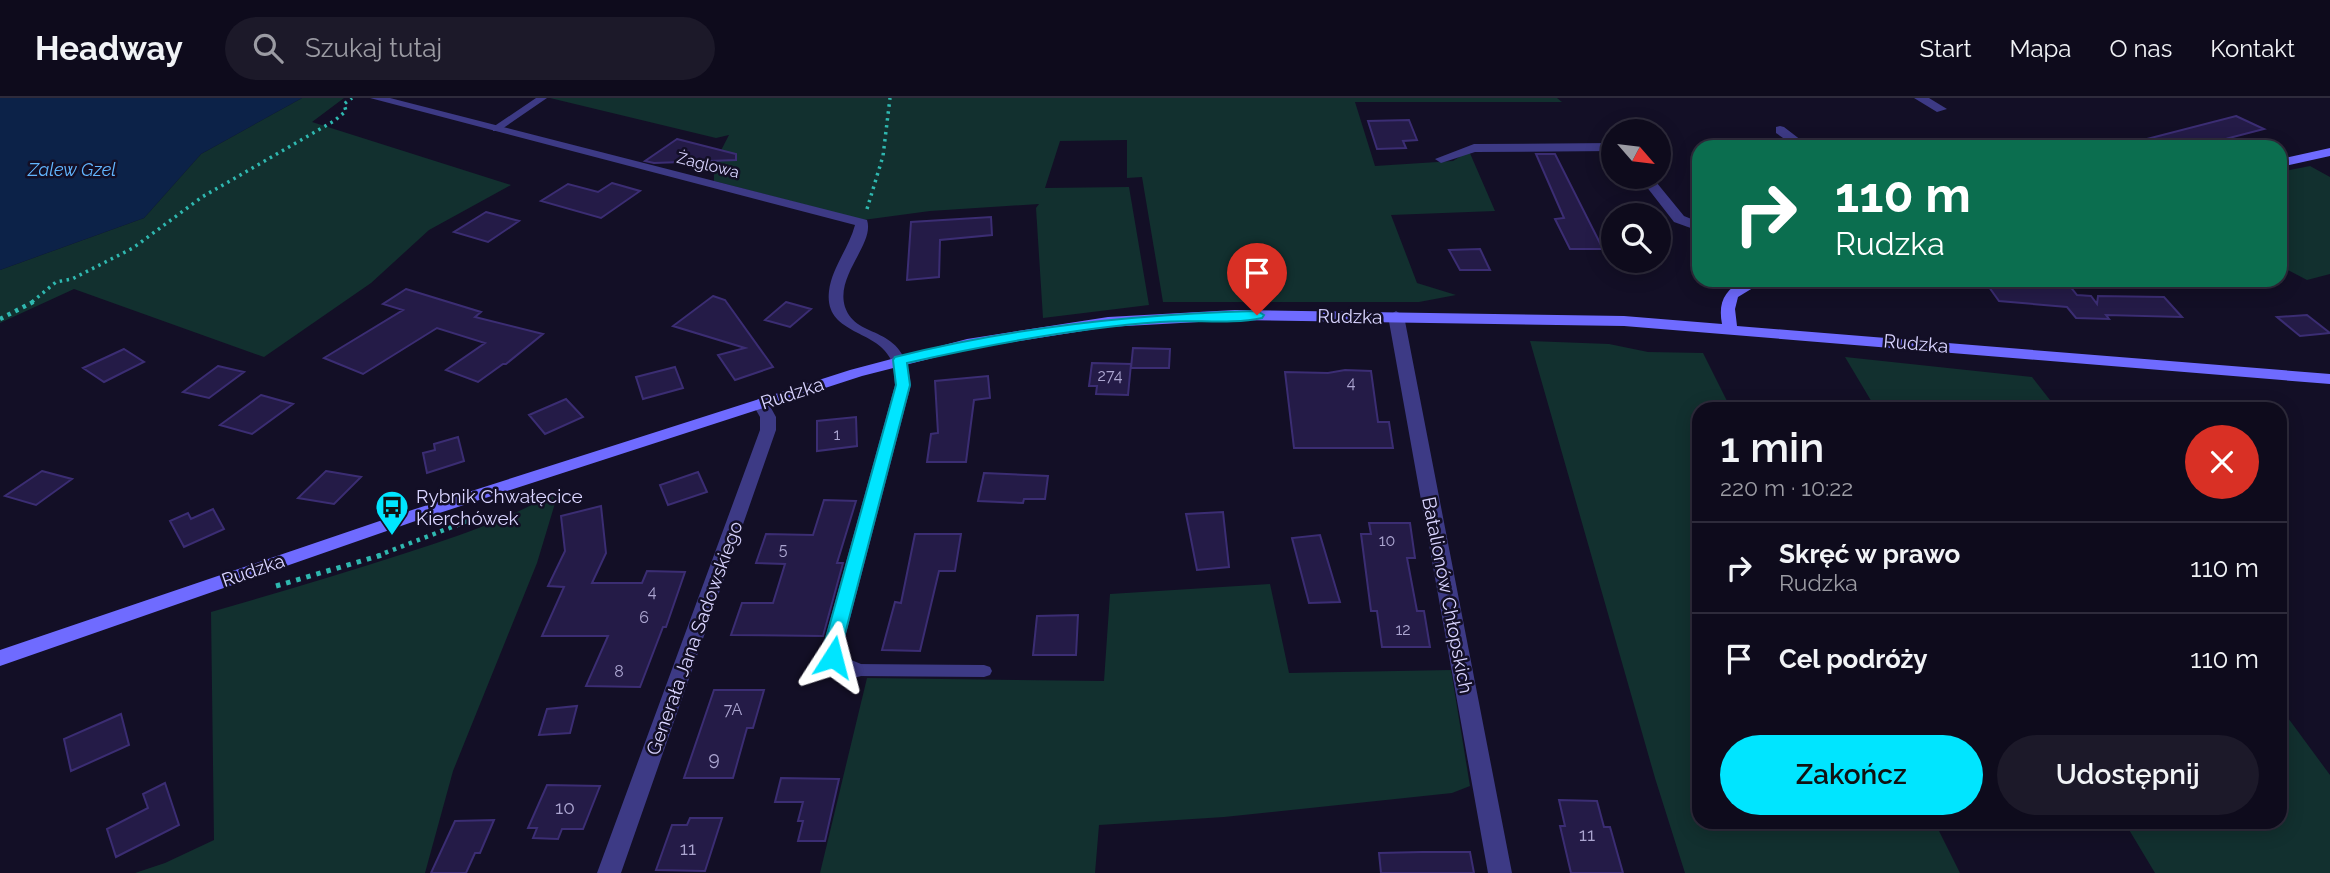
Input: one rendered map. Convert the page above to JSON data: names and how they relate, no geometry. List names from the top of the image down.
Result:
{
  "streets": {
    "main road": ["Rudzka"],
    "street": ["Żaglowa", "Batalionów Chłopskich", "Generała Jana Sadowskiego"]
  },
  "crossings": [
    ["Rudzka", "Batalionów Chłopskich"],
    ["Rudzka", "Generała Jana Sadowskiego"]
  ],
  "water": ["Zalew Gzel"],
  "places": {
    "bus stop": ["Rybnik Chwałęcice Kierchówek"]
  },
  "house_numbers": [
    "274",
    "4",
    "1",
    "10",
    "5",
    "4",
    "6",
    "12",
    "8",
    "7A",
    "9",
    "10",
    "11",
    "11"
  ],
  "north": "bottom right",
  "page": {
    "header": "Headway",
    "search": "Szukaj tutaj",
    "nav": [
      "Start",
      "Mapa",
      "O nas",
      "Kontakt"
    ],
    "turn": ["110 m", "Rudzka"],
    "heading": ["1 min", "220 m · 10:22"],
    "list": [
      {
        "name": "Skręć w prawo",
        "note": "Rudzka",
        "value": "110 m"
      },
      {
        "name": "Cel podróży",
        "value": "110 m"
      }
    ],
    "buttons": ["Zakończ", "Udostępnij"]
  }
}
